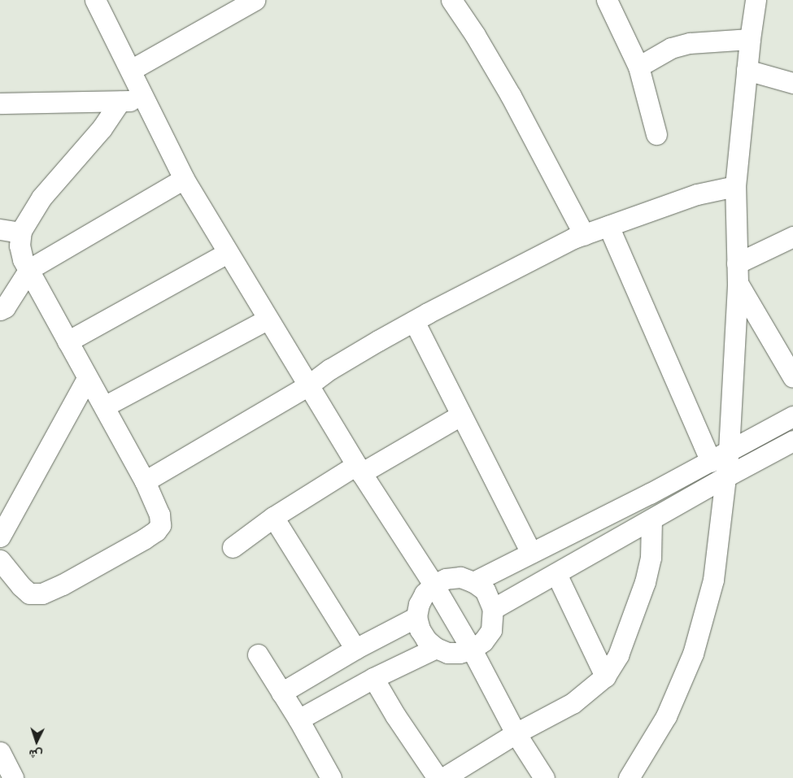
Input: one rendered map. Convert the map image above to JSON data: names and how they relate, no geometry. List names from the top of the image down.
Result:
{
  "north": "bottom"
}
